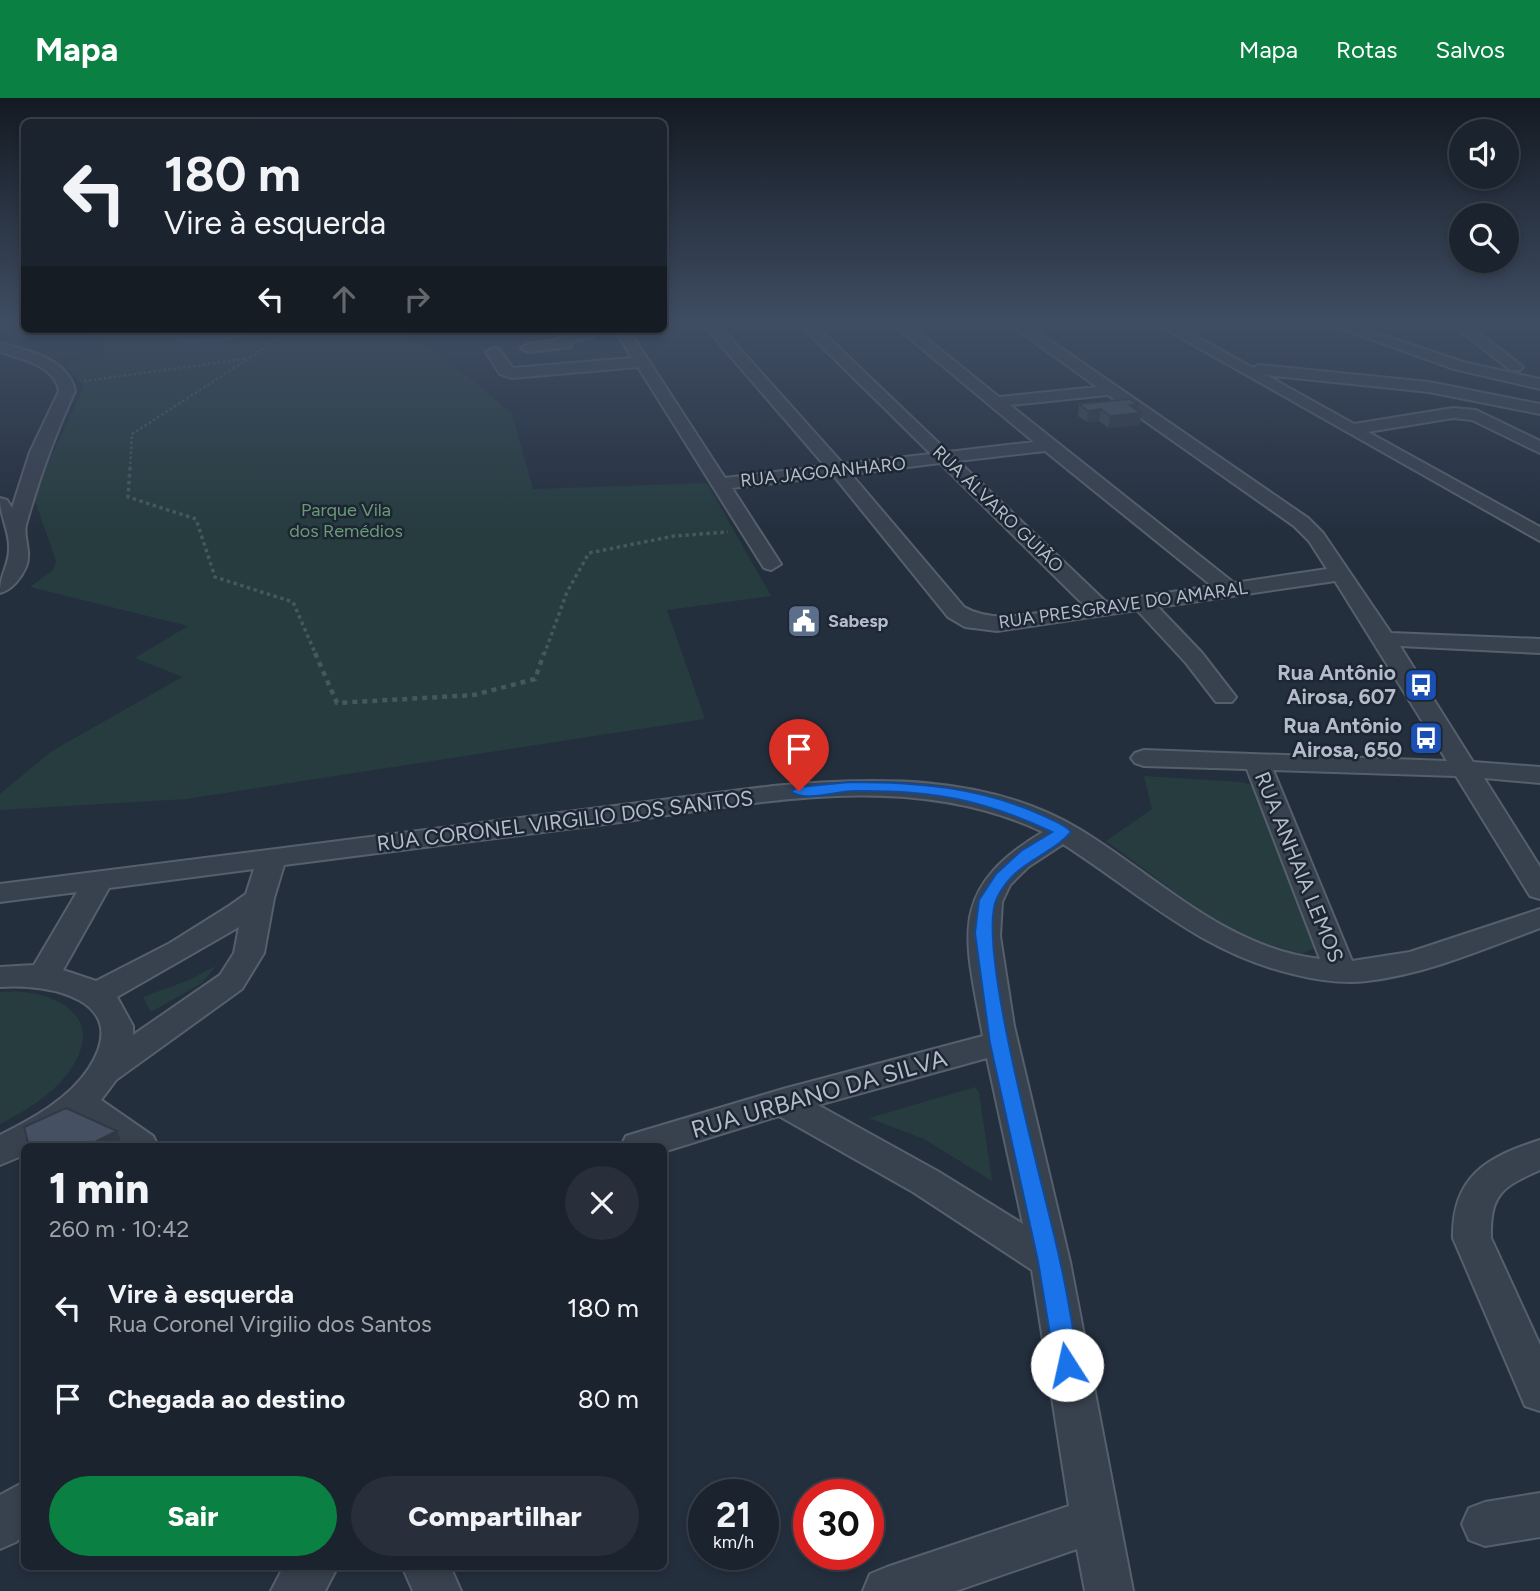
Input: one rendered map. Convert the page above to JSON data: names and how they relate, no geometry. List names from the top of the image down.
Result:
{
  "streets": {
    "street": [
      "RUA JAGOANHARO",
      "RUA ÁLVARO GUIÃO",
      "RUA PRESGRAVE DO AMARAL",
      "RUA CORONEL VIRGILIO DOS SANTOS",
      "RUA ANHAIA LEMOS",
      "RUA URBANO DA SILVA"
    ]
  },
  "crossings": [
    ["RUA JAGOANHARO", "RUA ÁLVARO GUIÃO"],
    ["RUA JAGOANHARO", "RUA PRESGRAVE DO AMARAL"],
    ["RUA ÁLVARO GUIÃO", "RUA PRESGRAVE DO AMARAL"],
    ["RUA CORONEL VIRGILIO DOS SANTOS", "RUA ANHAIA LEMOS"]
  ],
  "parks": ["Parque Vila dos Remédios"],
  "places": {
    "public building": ["Sabesp"],
    "bus stop": ["Rua Antônio Airosa, 607", "Rua Antônio Airosa, 650"]
  },
  "page": {
    "header": "Mapa",
    "nav": ["Mapa", "Rotas", "Salvos"],
    "turn": ["180 m", "Vire à esquerda"],
    "heading": ["1 min", "260 m · 10:42"],
    "list": [
      {
        "name": "Vire à esquerda",
        "note": "Rua Coronel Virgilio dos Santos",
        "value": "180 m"
      },
      {
        "name": "Chegada ao destino",
        "value": "80 m"
      }
    ],
    "buttons": ["Sair", "Compartilhar"],
    "speed": "21 km/h",
    "limit": "30"
  }
}
